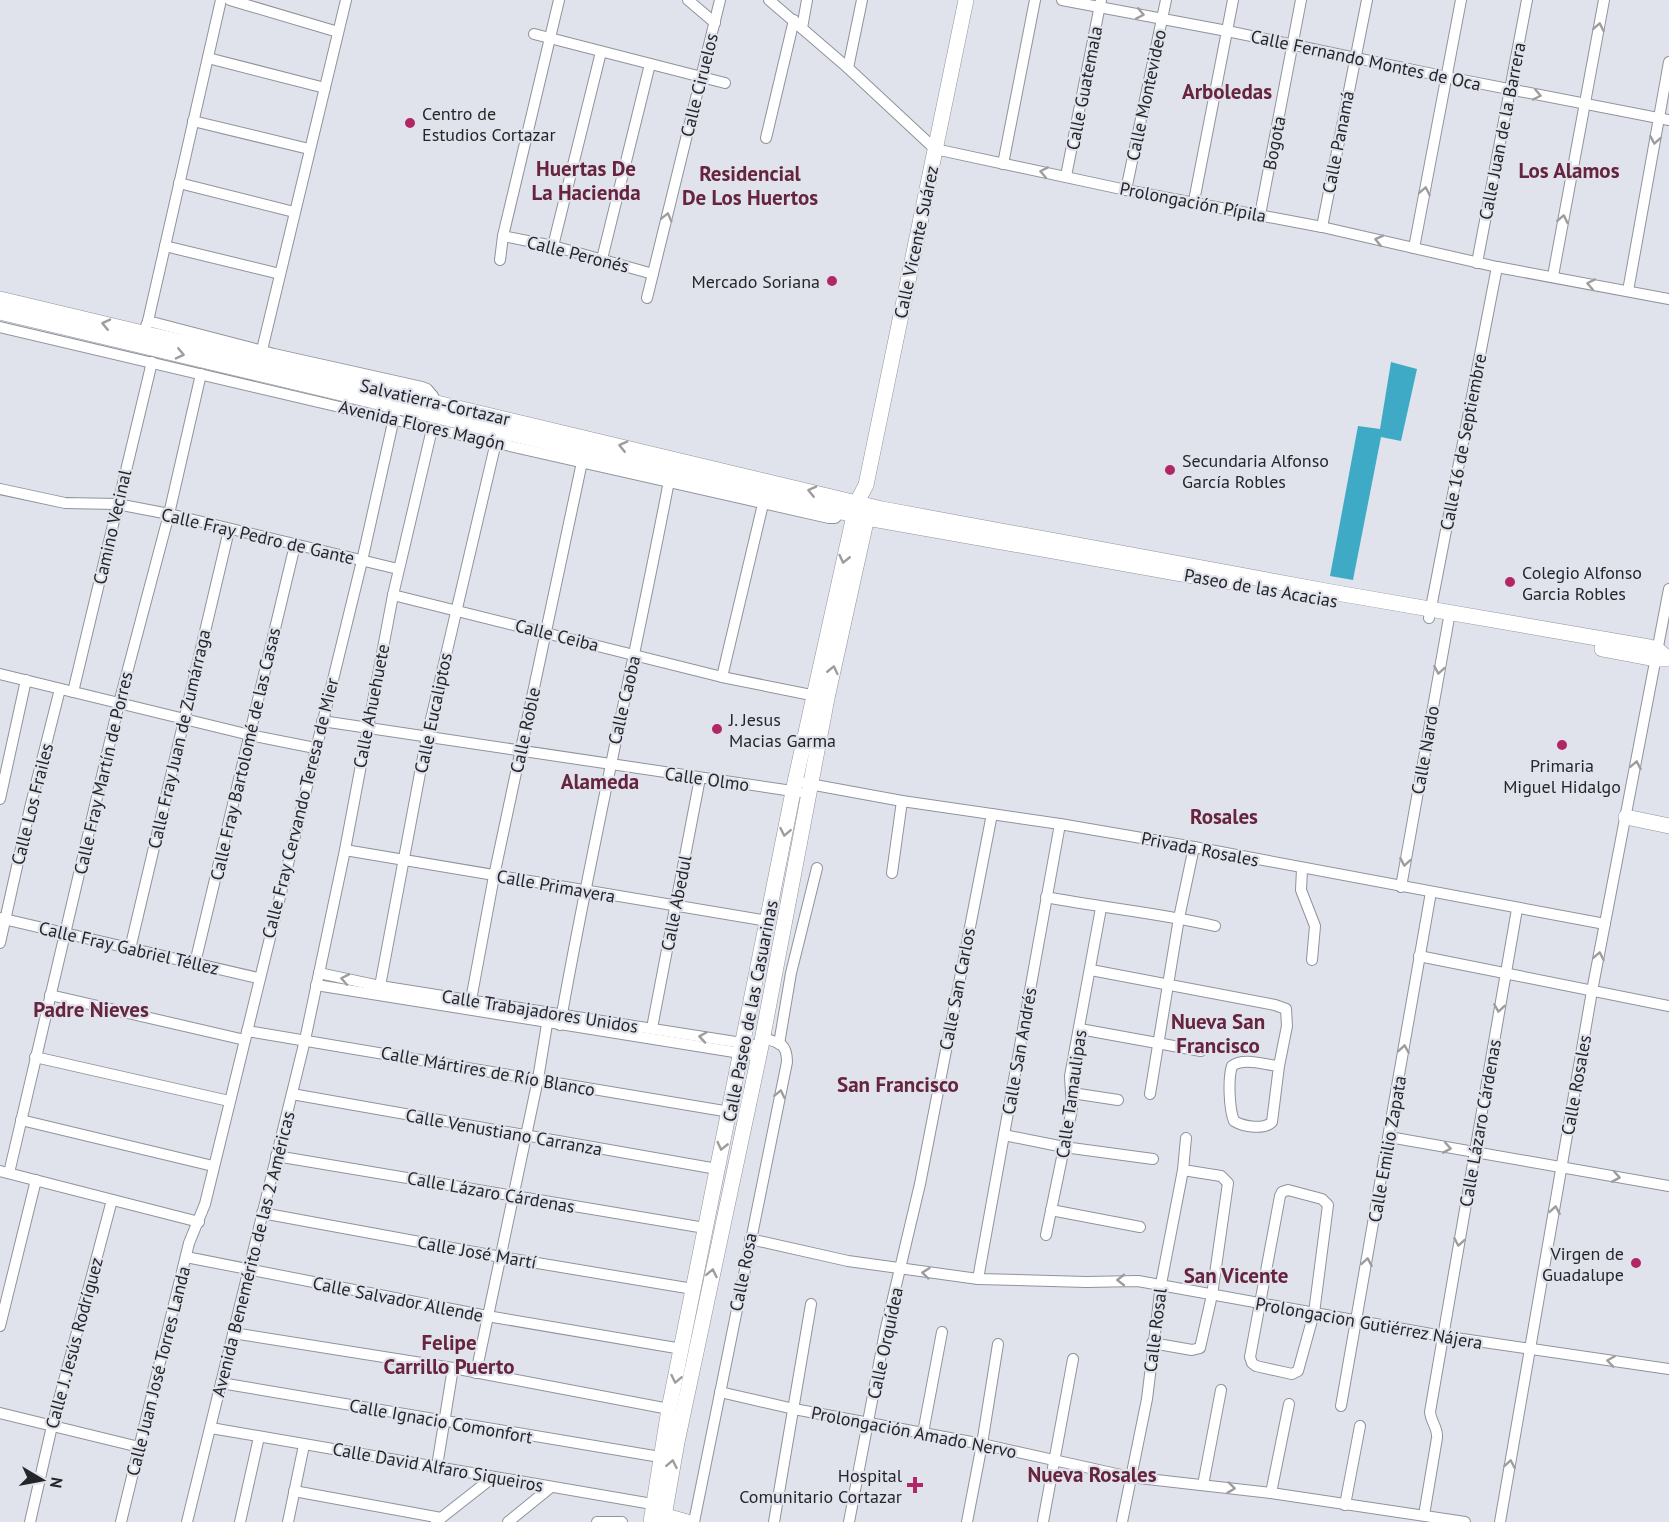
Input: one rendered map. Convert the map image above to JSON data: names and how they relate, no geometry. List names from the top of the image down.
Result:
{
  "streets": {
    "main road": [
      "Calle Vicente Suárez",
      "Salvatierra-Cortazar",
      "Paseo de las Acacias",
      "Calle Paseo de las Casuarinas"
    ],
    "street": [
      "Calle Fernando Montes de Oca",
      "Calle Ciruelos",
      "Calle Guatemala",
      "Calle Montevideo",
      "Calle Juan de la Barrera",
      "Calle Panamá",
      "Bogota",
      "Prolongación Pípila",
      "Calle Peronés",
      "Avenida Flores Magón",
      "Calle 16 de Septiembre",
      "Camino Vecinal",
      "Calle Fray Pedro de Gante",
      "Calle Ceiba",
      "Calle Caoba",
      "Calle Ahuehuete",
      "Calle Eucaliptos",
      "Calle Roble",
      "Calle Fray Juan de Zumárraga",
      "Calle Nardo",
      "Calle Fray Bartolomé de las Casas",
      "Calle Fray Martín de Porres",
      "Calle Olmo",
      "Calle Los Frailes",
      "Calle Fray Cervando Teresa de Mier",
      "Privada Rosales",
      "Calle Primavera",
      "Calle Abedul",
      "Calle Fray Gabriel Téllez",
      "Calle San Carlos",
      "Calle Trabajadores Unidos",
      "Calle San Andrés",
      "Calle Mártires de Río Blanco",
      "Calle Rosales",
      "Calle Tamaulipas",
      "Calle Lázaro Cárdenas",
      "Calle Venustiano Carranza",
      "Calle Emilio Zapata",
      "Calle José Martí",
      "Avenida Benemérito de las 2 Américas",
      "Calle Rosa",
      "Calle Salvador Allende",
      "Prolongacion Gutiérrez Nájera",
      "Calle Rosal",
      "Calle J. Jesús Rodríguez",
      "Calle Orquídea",
      "Calle Juan José Torres Landa",
      "Calle Ignacio Comonfort",
      "Prolongación Amado Nervo",
      "Calle David Alfaro Siqueiros"
    ]
  },
  "crossings": [
    ["Calle Fernando Montes de Oca", "Calle Guatemala"],
    ["Calle Fernando Montes de Oca", "Calle Montevideo"],
    ["Calle Fernando Montes de Oca", "Calle Juan de la Barrera"],
    ["Calle Fernando Montes de Oca", "Calle Panamá"],
    ["Calle Fernando Montes de Oca", "Bogota"],
    ["Calle Ciruelos", "Calle Peronés"],
    ["Calle Guatemala", "Prolongación Pípila"],
    ["Calle Montevideo", "Prolongación Pípila"],
    ["Calle Juan de la Barrera", "Prolongación Pípila"],
    ["Calle Panamá", "Prolongación Pípila"],
    ["Bogota", "Prolongación Pípila"],
    ["Prolongación Pípila", "Calle Vicente Suárez"],
    ["Prolongación Pípila", "Calle 16 de Septiembre"],
    ["Calle Vicente Suárez", "Salvatierra-Cortazar"],
    ["Calle Vicente Suárez", "Avenida Flores Magón"],
    ["Calle Vicente Suárez", "Paseo de las Acacias"],
    ["Calle Vicente Suárez", "Calle Paseo de las Casuarinas"],
    ["Salvatierra-Cortazar", "Avenida Flores Magón"],
    ["Salvatierra-Cortazar", "Paseo de las Acacias"],
    ["Salvatierra-Cortazar", "Calle Ahuehuete"],
    ["Salvatierra-Cortazar", "Calle Fray Cervando Teresa de Mier"],
    ["Salvatierra-Cortazar", "Calle Paseo de las Casuarinas"],
    ["Avenida Flores Magón", "Camino Vecinal"],
    ["Avenida Flores Magón", "Paseo de las Acacias"],
    ["Avenida Flores Magón", "Calle Caoba"],
    ["Avenida Flores Magón", "Calle Ahuehuete"],
    ["Avenida Flores Magón", "Calle Eucaliptos"],
    ["Avenida Flores Magón", "Calle Roble"],
    ["Avenida Flores Magón", "Calle Fray Martín de Porres"],
    ["Avenida Flores Magón", "Calle Fray Cervando Teresa de Mier"],
    ["Avenida Flores Magón", "Calle Paseo de las Casuarinas"],
    ["Calle 16 de Septiembre", "Paseo de las Acacias"],
    ["Camino Vecinal", "Calle Fray Pedro de Gante"],
    ["Calle Fray Pedro de Gante", "Calle Ahuehuete"],
    ["Calle Fray Pedro de Gante", "Calle Fray Juan de Zumárraga"],
    ["Calle Fray Pedro de Gante", "Calle Fray Bartolomé de las Casas"],
    ["Calle Fray Pedro de Gante", "Calle Fray Martín de Porres"],
    ["Calle Fray Pedro de Gante", "Calle Fray Cervando Teresa de Mier"],
    ["Paseo de las Acacias", "Calle Nardo"],
    ["Paseo de las Acacias", "Calle Paseo de las Casuarinas"],
    ["Paseo de las Acacias", "Calle Rosales"],
    ["Calle Ceiba", "Calle Caoba"],
    ["Calle Ceiba", "Calle Ahuehuete"],
    ["Calle Ceiba", "Calle Eucaliptos"],
    ["Calle Ceiba", "Calle Roble"],
    ["Calle Ceiba", "Calle Paseo de las Casuarinas"],
    ["Calle Caoba", "Calle Olmo"],
    ["Calle Caoba", "Calle Primavera"],
    ["Calle Caoba", "Calle Trabajadores Unidos"],
    ["Calle Ahuehuete", "Calle Olmo"],
    ["Calle Ahuehuete", "Calle Primavera"],
    ["Calle Ahuehuete", "Calle Trabajadores Unidos"],
    ["Calle Ahuehuete", "Avenida Benemérito de las 2 Américas"],
    ["Calle Eucaliptos", "Calle Olmo"],
    ["Calle Eucaliptos", "Calle Primavera"],
    ["Calle Eucaliptos", "Calle Trabajadores Unidos"],
    ["Calle Roble", "Calle Olmo"],
    ["Calle Roble", "Calle Primavera"],
    ["Calle Roble", "Calle Trabajadores Unidos"],
    ["Calle Fray Juan de Zumárraga", "Calle Fray Gabriel Téllez"],
    ["Calle Nardo", "Privada Rosales"],
    ["Calle Fray Bartolomé de las Casas", "Calle Fray Gabriel Téllez"],
    ["Calle Fray Martín de Porres", "Calle Fray Gabriel Téllez"],
    ["Calle Fray Martín de Porres", "Calle Mártires de Río Blanco"],
    ["Calle Olmo", "Calle Fray Cervando Teresa de Mier"],
    ["Calle Olmo", "Privada Rosales"],
    ["Calle Olmo", "Calle Abedul"],
    ["Calle Olmo", "Calle Paseo de las Casuarinas"],
    ["Calle Los Frailes", "Calle Fray Gabriel Téllez"],
    ["Calle Fray Cervando Teresa de Mier", "Calle Fray Gabriel Téllez"],
    ["Calle Fray Cervando Teresa de Mier", "Calle Mártires de Río Blanco"],
    ["Calle Fray Cervando Teresa de Mier", "Calle Juan José Torres Landa"],
    ["Privada Rosales", "Calle San Carlos"],
    ["Privada Rosales", "Calle Paseo de las Casuarinas"],
    ["Privada Rosales", "Calle San Andrés"],
    ["Privada Rosales", "Calle Rosales"],
    ["Privada Rosales", "Calle Lázaro Cárdenas"],
    ["Privada Rosales", "Calle Emilio Zapata"],
    ["Calle Primavera", "Calle Abedul"],
    ["Calle Primavera", "Calle Paseo de las Casuarinas"],
    ["Calle Abedul", "Calle Trabajadores Unidos"],
    ["Calle San Carlos", "Prolongacion Gutiérrez Nájera"],
    ["Calle San Carlos", "Calle Orquídea"],
    ["Calle Trabajadores Unidos", "Calle Paseo de las Casuarinas"],
    ["Calle Trabajadores Unidos", "Avenida Benemérito de las 2 Américas"],
    ["Calle Trabajadores Unidos", "Calle Rosa"],
    ["Calle Paseo de las Casuarinas", "Calle Mártires de Río Blanco"],
    ["Calle Paseo de las Casuarinas", "Calle Lázaro Cárdenas"],
    ["Calle Paseo de las Casuarinas", "Calle Venustiano Carranza"],
    ["Calle Paseo de las Casuarinas", "Calle José Martí"],
    ["Calle Paseo de las Casuarinas", "Calle Rosa"],
    ["Calle Paseo de las Casuarinas", "Calle Salvador Allende"],
    ["Calle Paseo de las Casuarinas", "Calle Ignacio Comonfort"],
    ["Calle Paseo de las Casuarinas", "Calle David Alfaro Siqueiros"],
    ["Calle San Andrés", "Prolongacion Gutiérrez Nájera"],
    ["Calle Mártires de Río Blanco", "Avenida Benemérito de las 2 Américas"],
    ["Calle Rosales", "Prolongacion Gutiérrez Nájera"],
    ["Calle Lázaro Cárdenas", "Avenida Benemérito de las 2 Américas"],
    ["Calle Lázaro Cárdenas", "Prolongacion Gutiérrez Nájera"],
    ["Calle Lázaro Cárdenas", "Prolongación Amado Nervo"],
    ["Calle Venustiano Carranza", "Avenida Benemérito de las 2 Américas"],
    ["Calle Emilio Zapata", "Prolongacion Gutiérrez Nájera"],
    ["Calle José Martí", "Avenida Benemérito de las 2 Américas"],
    ["Avenida Benemérito de las 2 Américas", "Calle Salvador Allende"],
    ["Avenida Benemérito de las 2 Américas", "Calle Ignacio Comonfort"],
    ["Avenida Benemérito de las 2 Américas", "Calle David Alfaro Siqueiros"],
    ["Calle Rosa", "Prolongacion Gutiérrez Nájera"],
    ["Calle Rosa", "Prolongación Amado Nervo"],
    ["Calle Salvador Allende", "Calle Juan José Torres Landa"],
    ["Prolongacion Gutiérrez Nájera", "Calle Rosal"],
    ["Prolongacion Gutiérrez Nájera", "Calle Orquídea"],
    ["Calle Rosal", "Prolongación Amado Nervo"],
    ["Calle Orquídea", "Prolongación Amado Nervo"]
  ],
  "one_way": [
    "Calle Nardo",
    "Calle Rosales",
    "Calle Lázaro Cárdenas",
    "Calle Emilio Zapata",
    "Calle Rosa",
    "Prolongacion Gutiérrez Nájera"
  ],
  "districts": [
    "Arboledas",
    "Huertas De La Hacienda",
    "Los Alamos",
    "Residencial De Los Huertos",
    "Alameda",
    "Rosales",
    "Padre Nieves",
    "Nueva San Francisco",
    "San Francisco",
    "San Vicente",
    "Felipe Carrillo Puerto",
    "Nueva Rosales"
  ],
  "places": {
    "other": [
      "Centro de Estudios Cortazar",
      "Mercado Soriana",
      "Secundaria Alfonso García Robles",
      "Colegio Alfonso Garcia Robles",
      "J. Jesus Macias Garma",
      "Primaria Miguel Hidalgo",
      "Virgen de Guadalupe"
    ],
    "health": ["Hospital Comunitario Cortazar"]
  },
  "north": "right"
}
